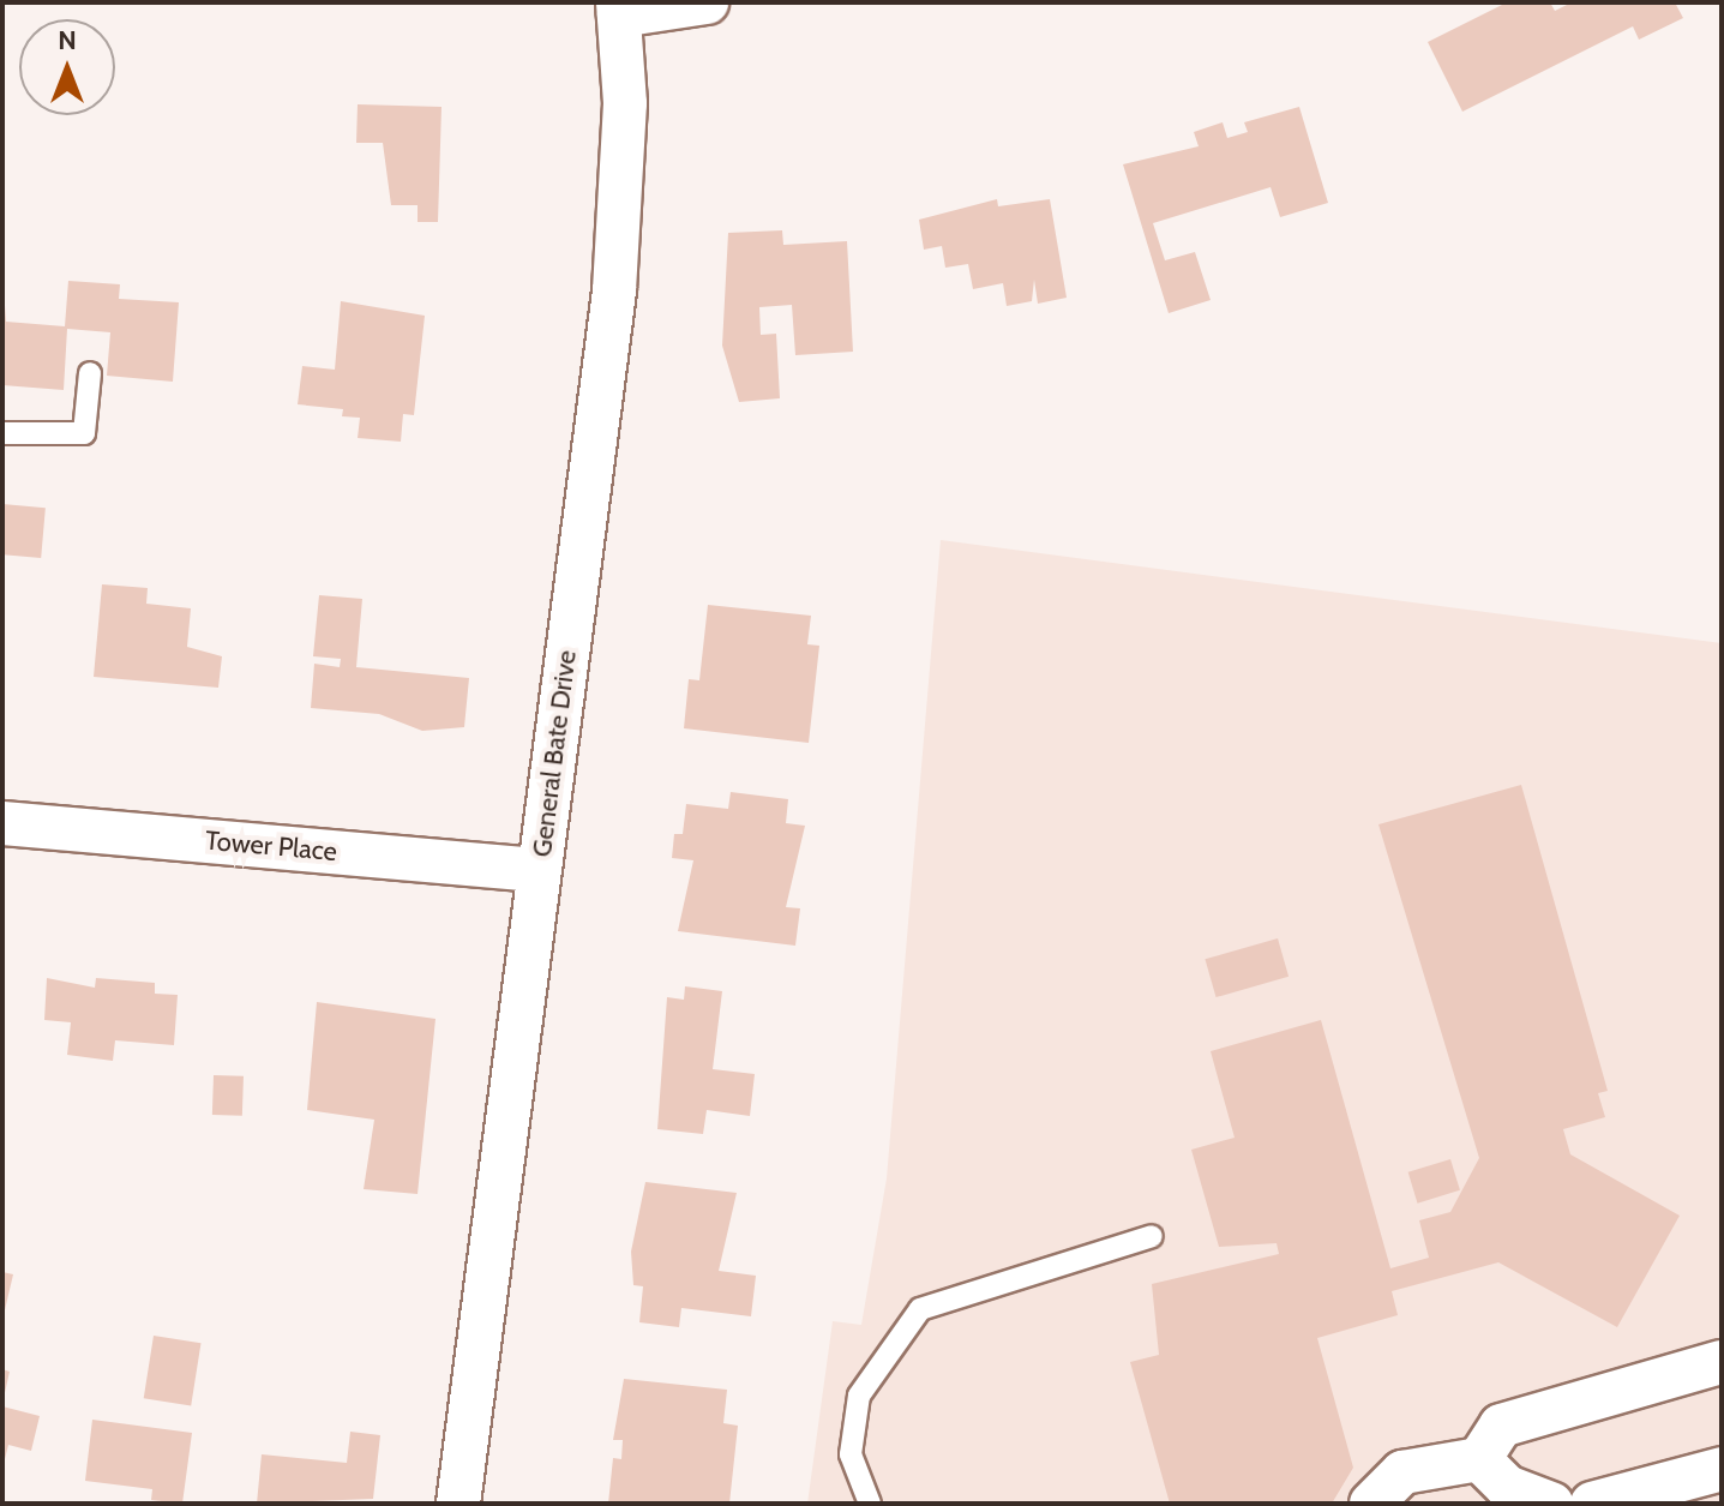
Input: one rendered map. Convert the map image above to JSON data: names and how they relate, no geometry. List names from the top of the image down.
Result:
{
  "streets": {
    "street": ["General Bate Drive", "Tower Place"]
  },
  "crossings": [
    ["General Bate Drive", "Tower Place"]
  ],
  "north": "top"
}
